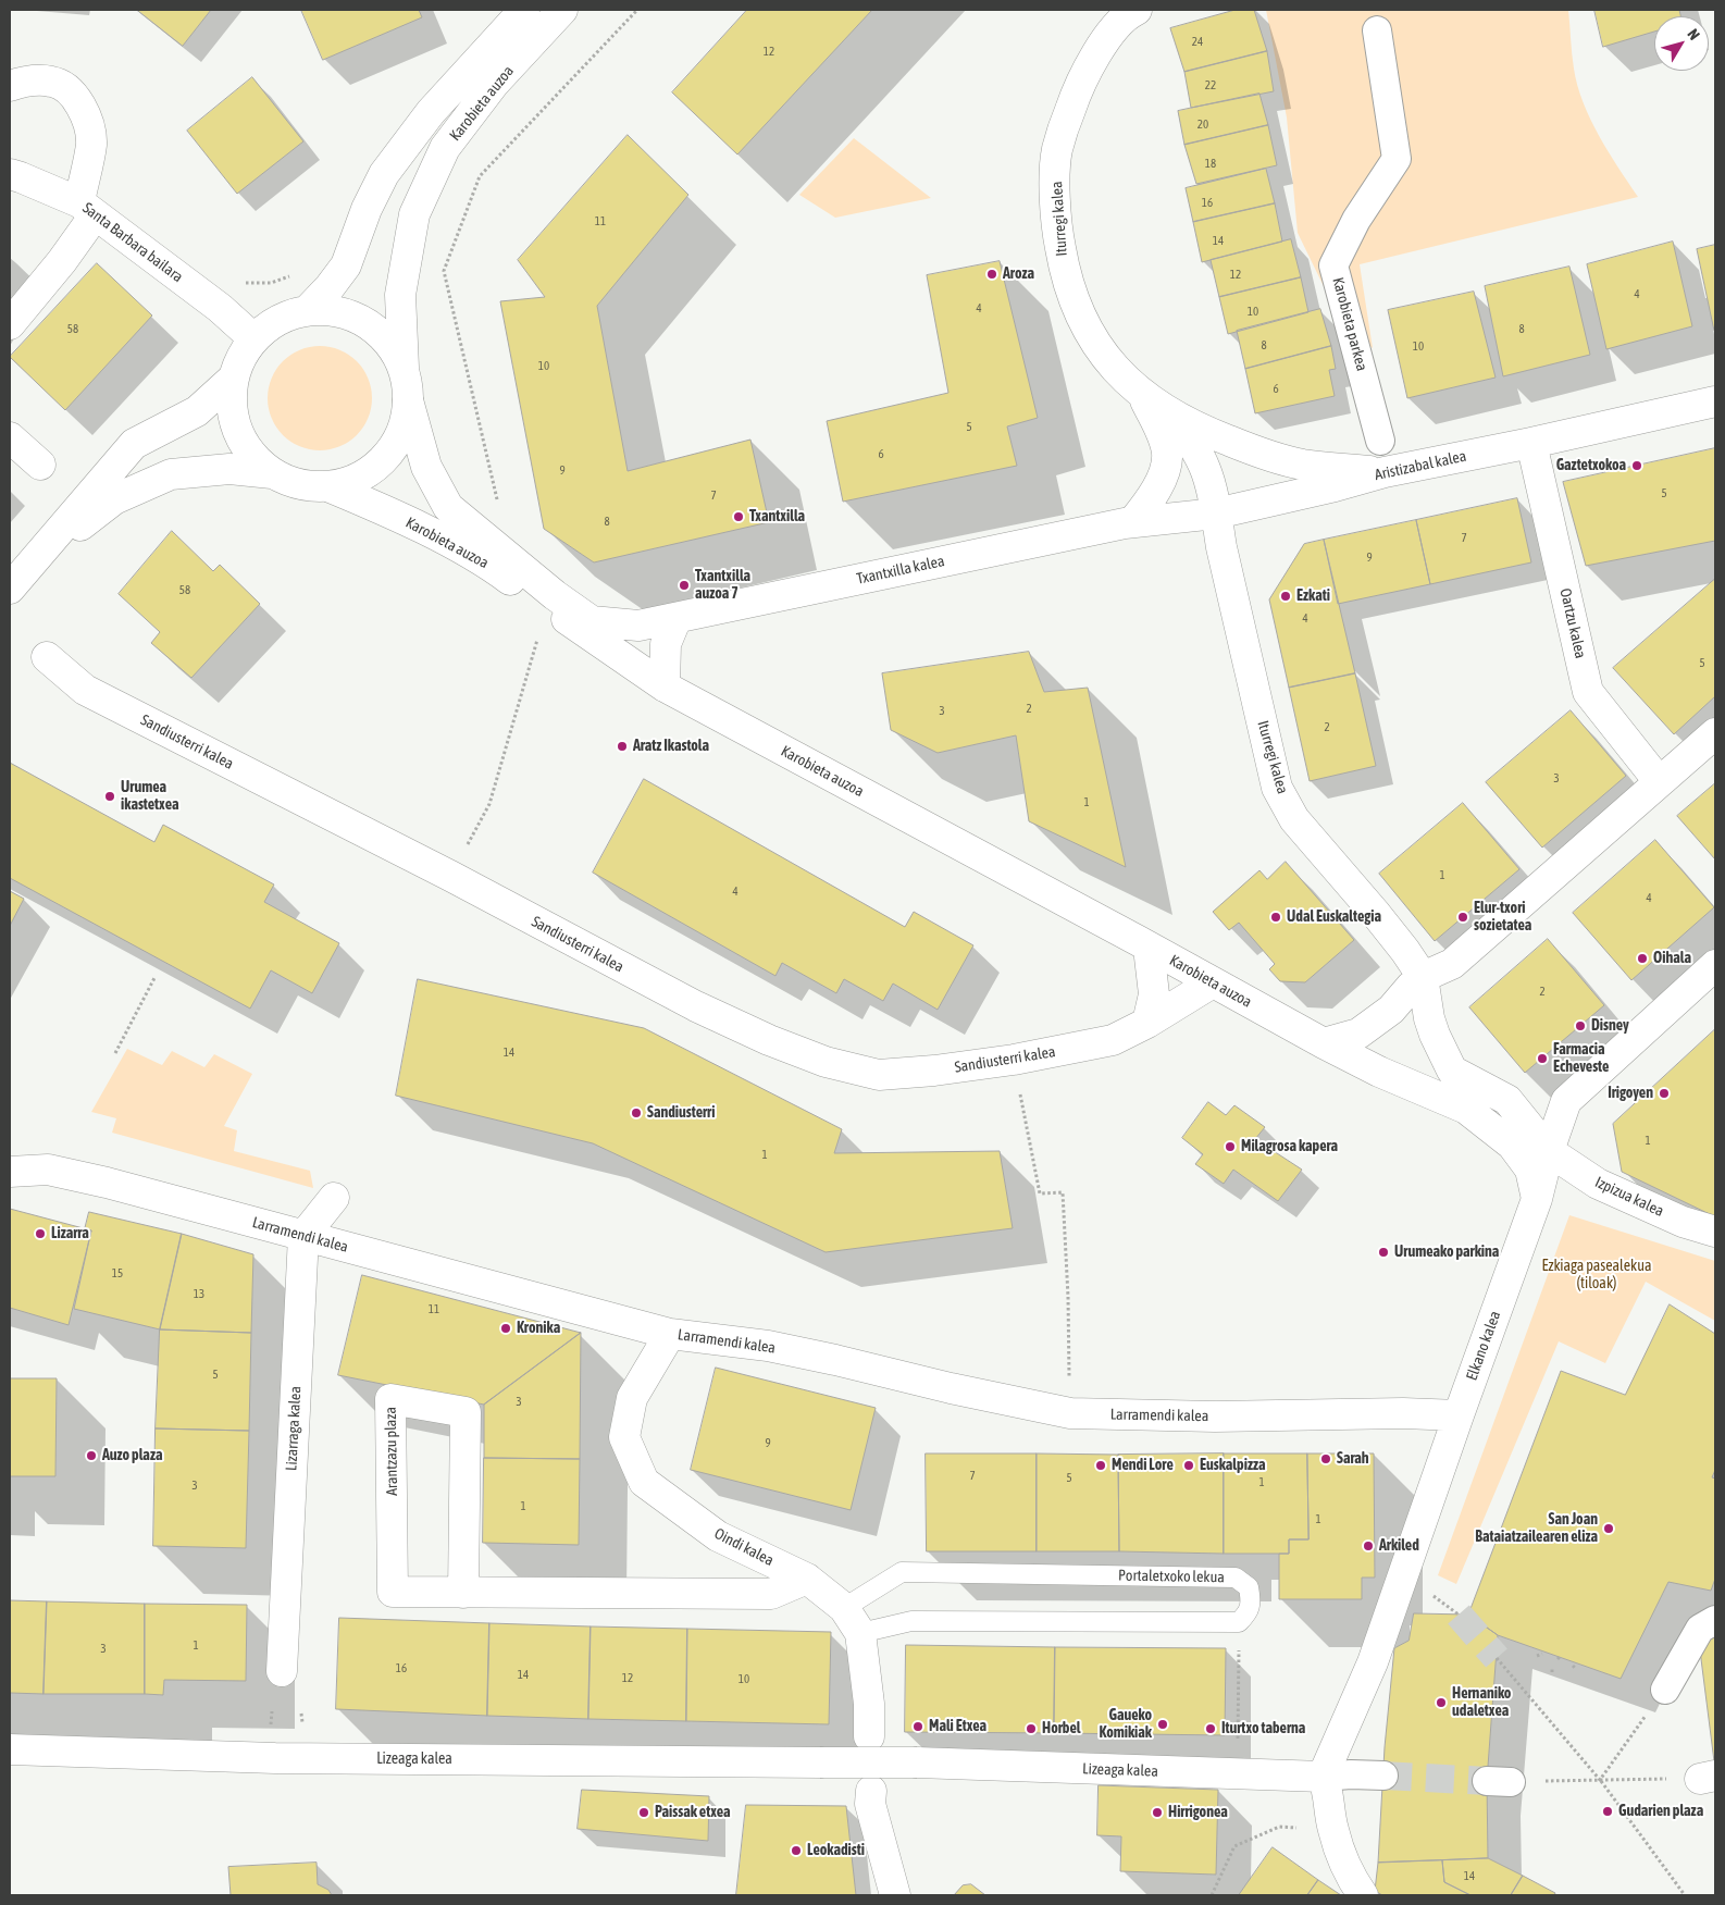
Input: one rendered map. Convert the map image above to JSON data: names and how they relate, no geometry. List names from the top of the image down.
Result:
{
  "streets": {
    "street": [
      "Karobieta auzoa",
      "Iturregi kalea",
      "Santa Barbara bailara",
      "Karobieta parkea",
      "Aristizabal kalea",
      "Txantxilla kalea",
      "Oartzu kalea",
      "Sandiusterri kalea",
      "Izpizua kalea",
      "Larramendi kalea",
      "Elkano kalea",
      "Lizarraga kalea",
      "Arantzazu plaza",
      "Oindi kalea",
      "Lizeaga kalea"
    ],
    "lane": ["Portaletxoko lekua"]
  },
  "crossings": [
    ["Karobieta auzoa", "Santa Barbara bailara"],
    ["Karobieta auzoa", "Txantxilla kalea"],
    ["Karobieta auzoa", "Sandiusterri kalea"],
    ["Iturregi kalea", "Aristizabal kalea"],
    ["Iturregi kalea", "Txantxilla kalea"],
    ["Aristizabal kalea", "Txantxilla kalea"],
    ["Aristizabal kalea", "Oartzu kalea"],
    ["Izpizua kalea", "Elkano kalea"],
    ["Larramendi kalea", "Elkano kalea"],
    ["Larramendi kalea", "Lizarraga kalea"],
    ["Larramendi kalea", "Oindi kalea"],
    ["Elkano kalea", "Lizeaga kalea"],
    ["Arantzazu plaza", "Oindi kalea"],
    ["Oindi kalea", "Portaletxoko lekua"]
  ],
  "parks": ["Ezkiaga pasealekua (tiloak)"],
  "places": [
    "Aroza",
    "Gaztetxokoa",
    "Txantxilla",
    "Txantxilla auzoa 7",
    "Ezkati",
    "Aratz Ikastola",
    "Urumea ikastetxea",
    "Udal Euskaltegia",
    "Elur-txori sozietatea",
    "Oihala",
    "Disney",
    "Farmacia Echeveste",
    "Irigoyen",
    "Sandiusterri",
    "Milagrosa kapera",
    "Lizarra",
    "Urumeako parkina",
    "Kronika",
    "Auzo plaza",
    "Sarah",
    "Mendi Lore",
    "Euskalpizza",
    "San Joan Bataiatzailearen eliza",
    "Arkiled",
    "Hernaniko udaletxea",
    "Gaueko Komikiak",
    "Mali Etxea",
    "Horbel",
    "Iturtxo taberna",
    "Gudarien plaza",
    "Paissak etxea",
    "Hirrigonea",
    "Leokadisti"
  ],
  "house_numbers": [
    "24",
    "12",
    "22",
    "20",
    "18",
    "16",
    "11",
    "14",
    "12",
    "4",
    "4",
    "10",
    "58",
    "8",
    "8",
    "10",
    "10",
    "6",
    "5",
    "6",
    "9",
    "5",
    "7",
    "8",
    "7",
    "9",
    "58",
    "4",
    "5",
    "2",
    "3",
    "2",
    "3",
    "1",
    "1",
    "4",
    "4",
    "2",
    "14",
    "1",
    "1",
    "15",
    "13",
    "11",
    "5",
    "3",
    "9",
    "7",
    "5",
    "1",
    "3",
    "1",
    "1",
    "1",
    "3",
    "16",
    "14",
    "12",
    "10",
    "14"
  ],
  "north": "top right"
}
